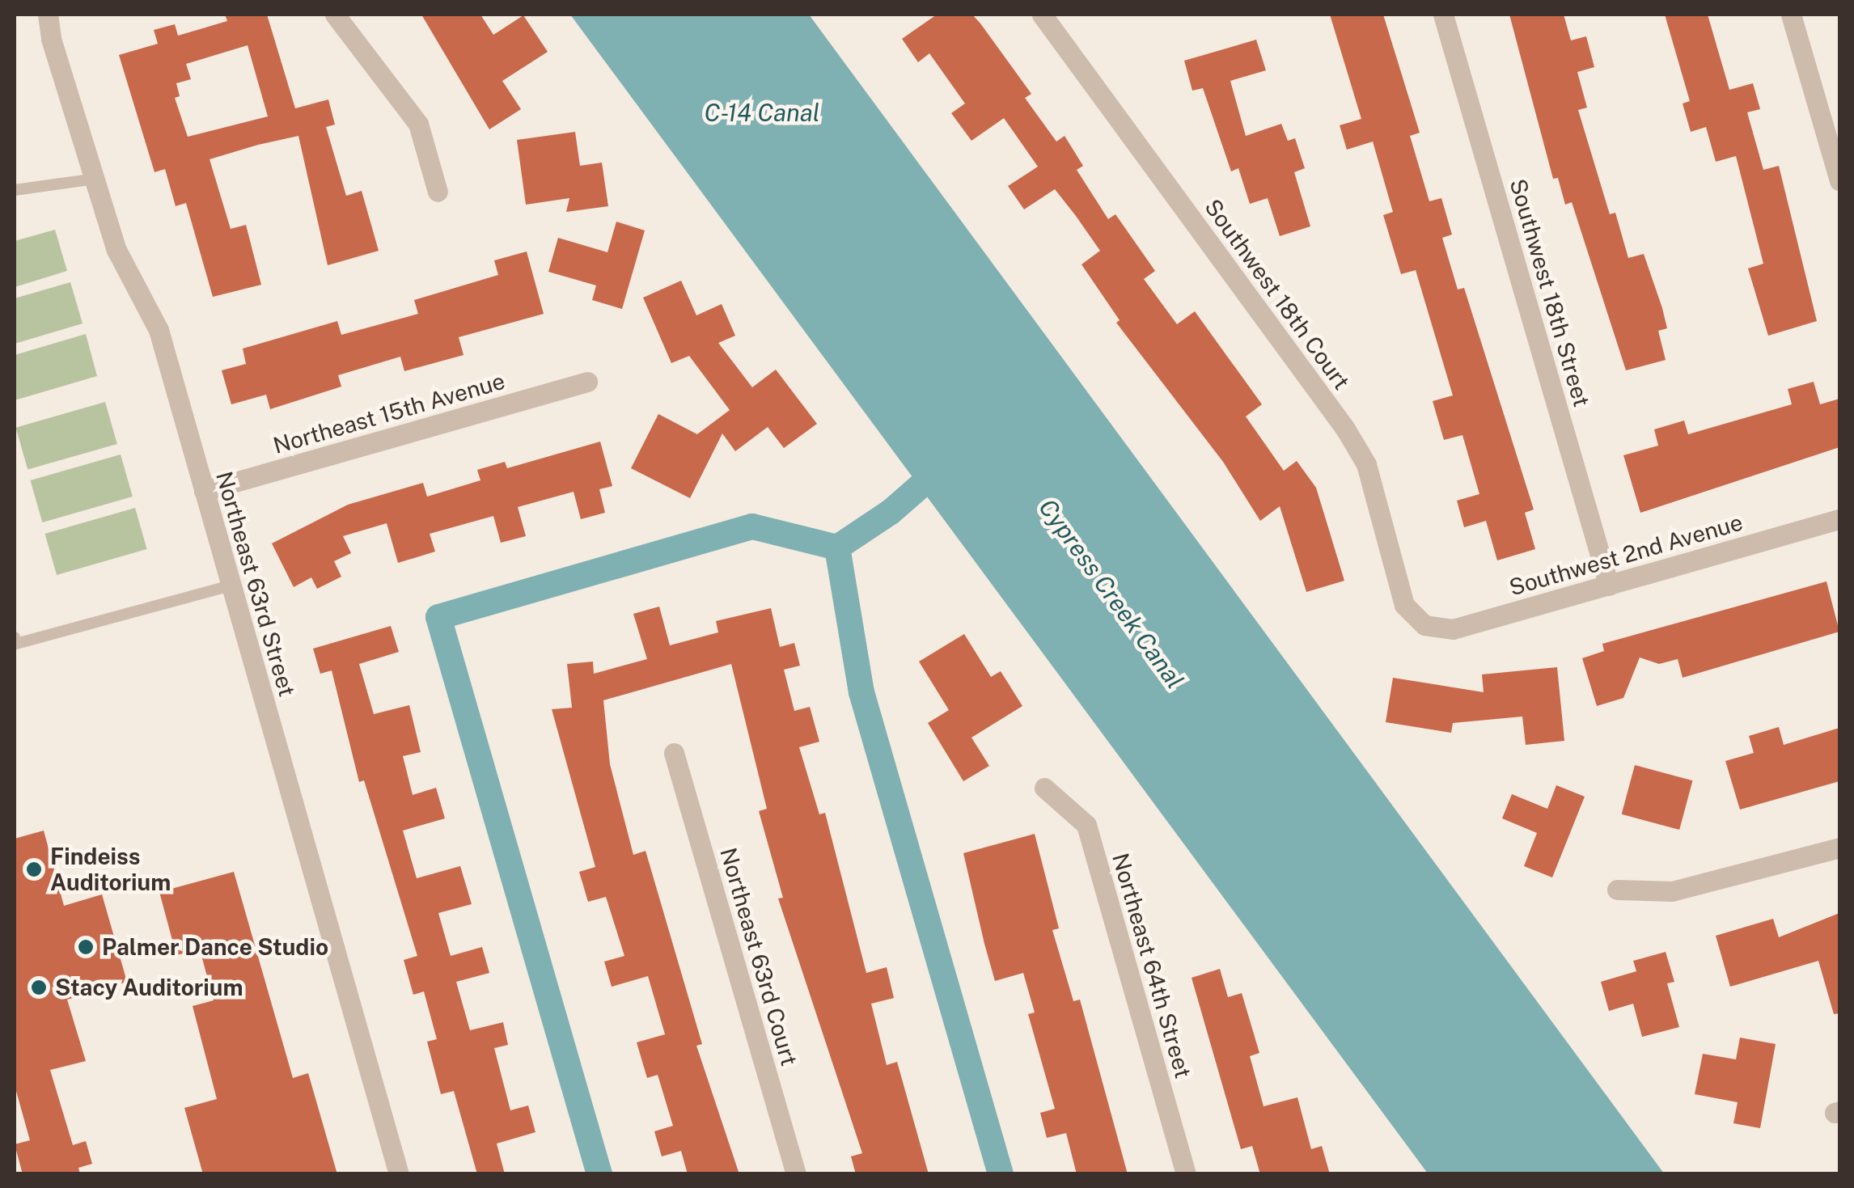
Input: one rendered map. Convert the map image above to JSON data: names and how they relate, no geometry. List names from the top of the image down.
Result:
{
  "streets": {
    "street": [
      "Southwest 18th Street",
      "Southwest 18th Court",
      "Northeast 15th Avenue",
      "Southwest 2nd Avenue",
      "Northeast 63rd Street",
      "Northeast 63rd Court",
      "Northeast 64th Street"
    ]
  },
  "crossings": [
    ["Southwest 18th Street", "Southwest 2nd Avenue"],
    ["Southwest 18th Court", "Southwest 2nd Avenue"],
    ["Northeast 15th Avenue", "Northeast 63rd Street"]
  ],
  "water": ["C-14 Canal", "Cypress Creek Canal"],
  "places": ["Findeiss Auditorium", "Palmer Dance Studio", "Stacy Auditorium"]
}
